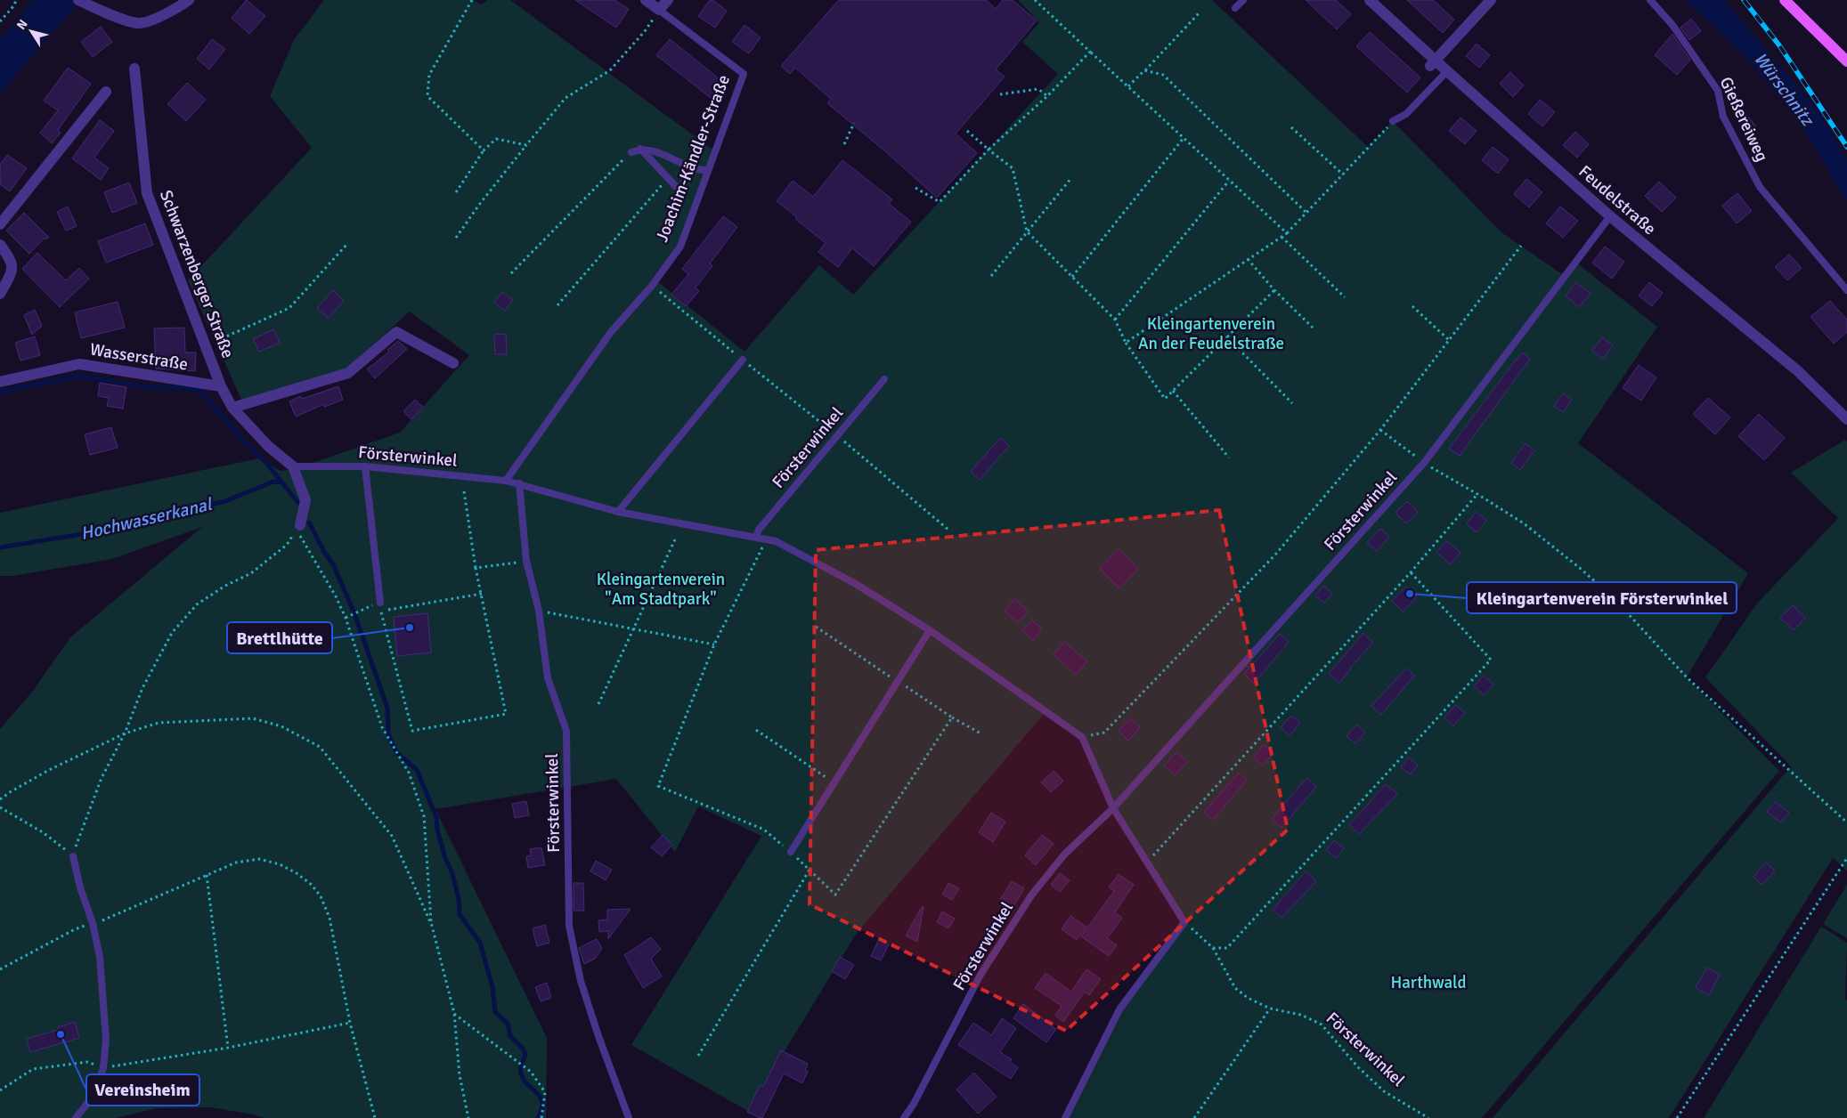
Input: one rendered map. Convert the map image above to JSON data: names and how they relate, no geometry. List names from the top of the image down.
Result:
{
  "streets": {
    "street": [
      "Joachim-Kändler-Straße",
      "Feudelstraße",
      "Schwarzenberger Straße",
      "Wasserstraße"
    ],
    "lane": ["Gießereiweg", "Försterwinkel"]
  },
  "crossings": [
    ["Joachim-Kändler-Straße", "Försterwinkel"],
    ["Feudelstraße", "Försterwinkel"],
    ["Schwarzenberger Straße", "Wasserstraße"],
    ["Schwarzenberger Straße", "Försterwinkel"]
  ],
  "water": ["Würschnitz", "Hochwasserkanal"],
  "parks": ["Kleingartenverein An der Feudelstraße", "Kleingartenverein \"Am Stadtpark\"", "Harthwald"],
  "places": ["Kleingartenverein Försterwinkel", "Brettlhütte", "Vereinsheim"],
  "north": "top left"
}
